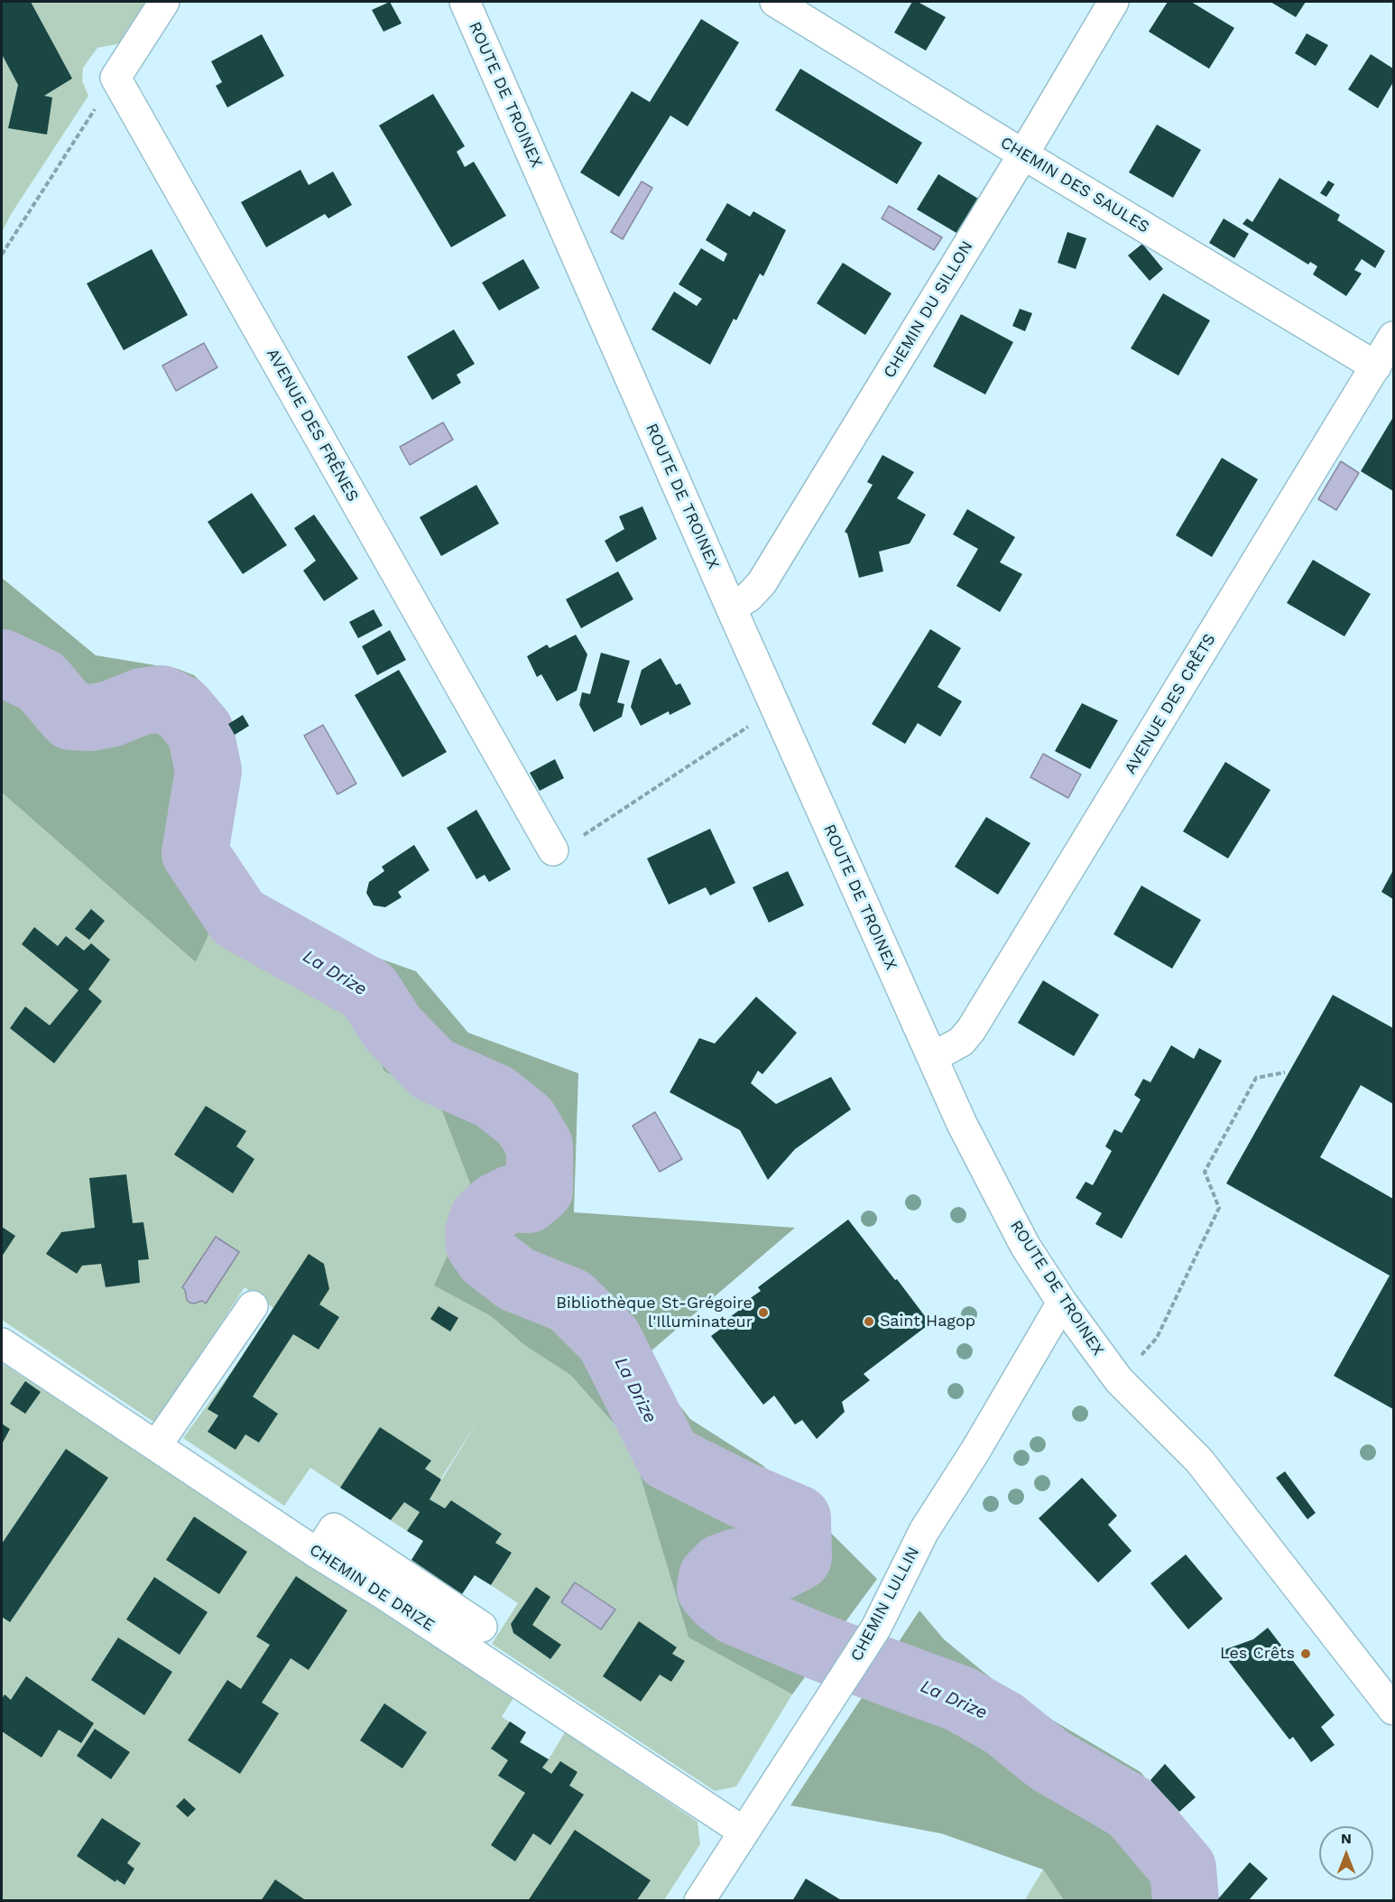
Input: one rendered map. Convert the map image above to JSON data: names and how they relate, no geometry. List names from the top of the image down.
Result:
{
  "streets": {
    "street": [
      "ROUTE DE TROINEX",
      "CHEMIN DES SAULES",
      "CHEMIN DU SILLON",
      "AVENUE DES FRÊNES",
      "AVENUE DES CRÊTS",
      "CHEMIN DE DRIZE",
      "CHEMIN LULLIN"
    ]
  },
  "crossings": [
    ["ROUTE DE TROINEX", "CHEMIN DU SILLON"],
    ["ROUTE DE TROINEX", "AVENUE DES CRÊTS"],
    ["ROUTE DE TROINEX", "CHEMIN LULLIN"],
    ["CHEMIN DES SAULES", "CHEMIN DU SILLON"],
    ["CHEMIN DES SAULES", "AVENUE DES CRÊTS"],
    ["CHEMIN DE DRIZE", "CHEMIN LULLIN"]
  ],
  "water": ["La Drize"],
  "places": ["Bibliothèque St-Grégoire l'Illuminateur", "Saint Hagop", "Les Crêts"],
  "north": "top"
}
